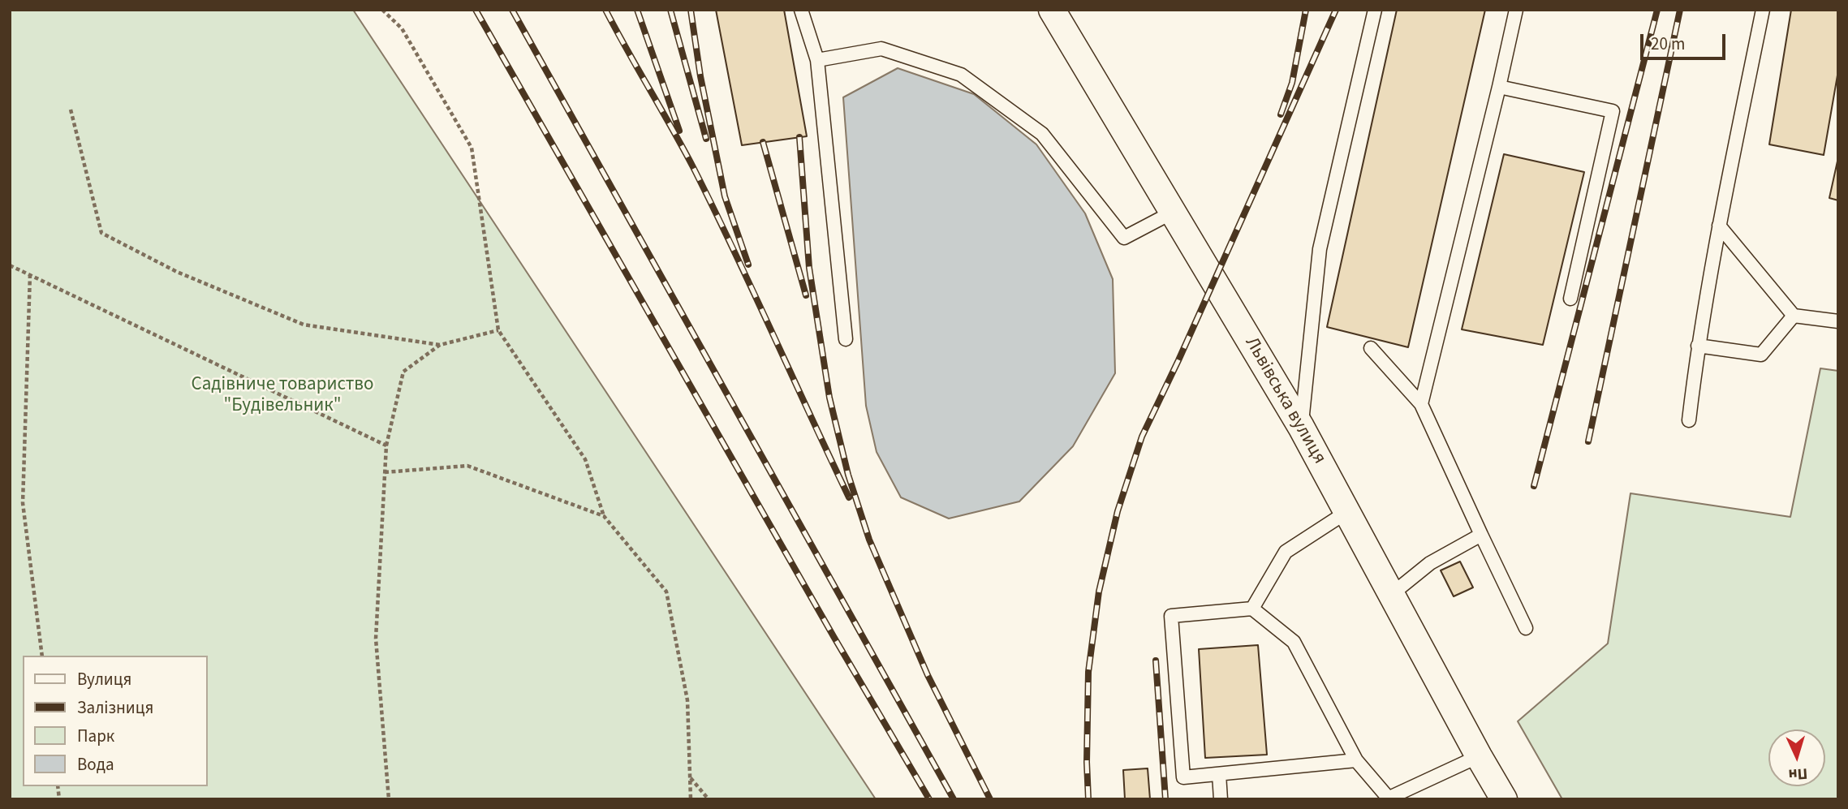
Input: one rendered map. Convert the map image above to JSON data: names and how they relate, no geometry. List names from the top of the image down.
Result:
{
  "streets": {
    "street": ["Львівська вулиця"]
  },
  "parks": ["Садівниче товариство \"Будівельник\""],
  "legend": [
    "Вулиця",
    "Залізниця",
    "Парк",
    "Вода"
  ],
  "scale_bar": "20 m",
  "north": "bottom"
}
